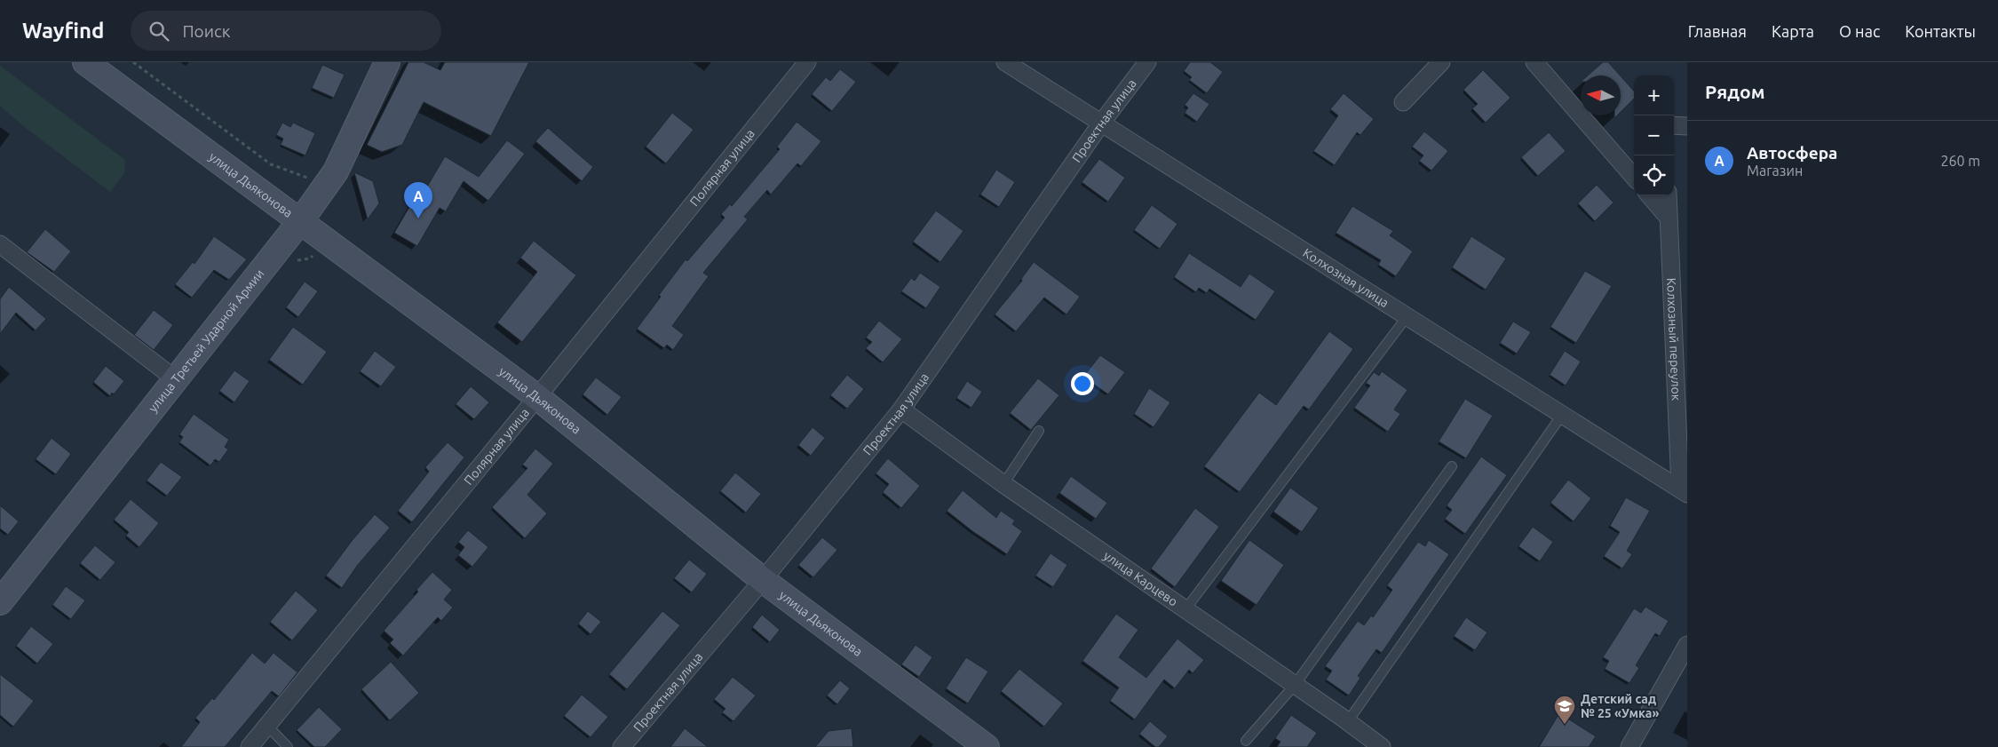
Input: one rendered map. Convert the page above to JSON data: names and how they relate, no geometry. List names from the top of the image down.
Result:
{
  "streets": {
    "main road": ["улица Дьяконова", "улица Третьей Ударной Армии"],
    "street": [
      "Проектная улица",
      "Полярная улица",
      "Колхозная улица",
      "Колхозный переулок",
      "улица Карцево"
    ]
  },
  "crossings": [
    ["Проектная улица", "улица Дьяконова"],
    ["Проектная улица", "Колхозная улица"],
    ["Проектная улица", "улица Карцево"],
    ["Полярная улица", "улица Дьяконова"],
    ["улица Дьяконова", "улица Третьей Ударной Армии"],
    ["Колхозная улица", "Колхозный переулок"]
  ],
  "places": {
    "school or university": ["Детский сад № 25 «Умка»"]
  },
  "north": "left",
  "page": {
    "header": "Wayfind",
    "search": "Поиск",
    "nav": [
      "Главная",
      "Карта",
      "О нас",
      "Контакты"
    ],
    "heading": "Рядом",
    "map_buttons": ["+", "−"],
    "list": [
      {
        "mark": "A",
        "name": "Автосфера",
        "note": "Магазин",
        "value": "260 m"
      }
    ],
    "pins": "A"
  }
}
